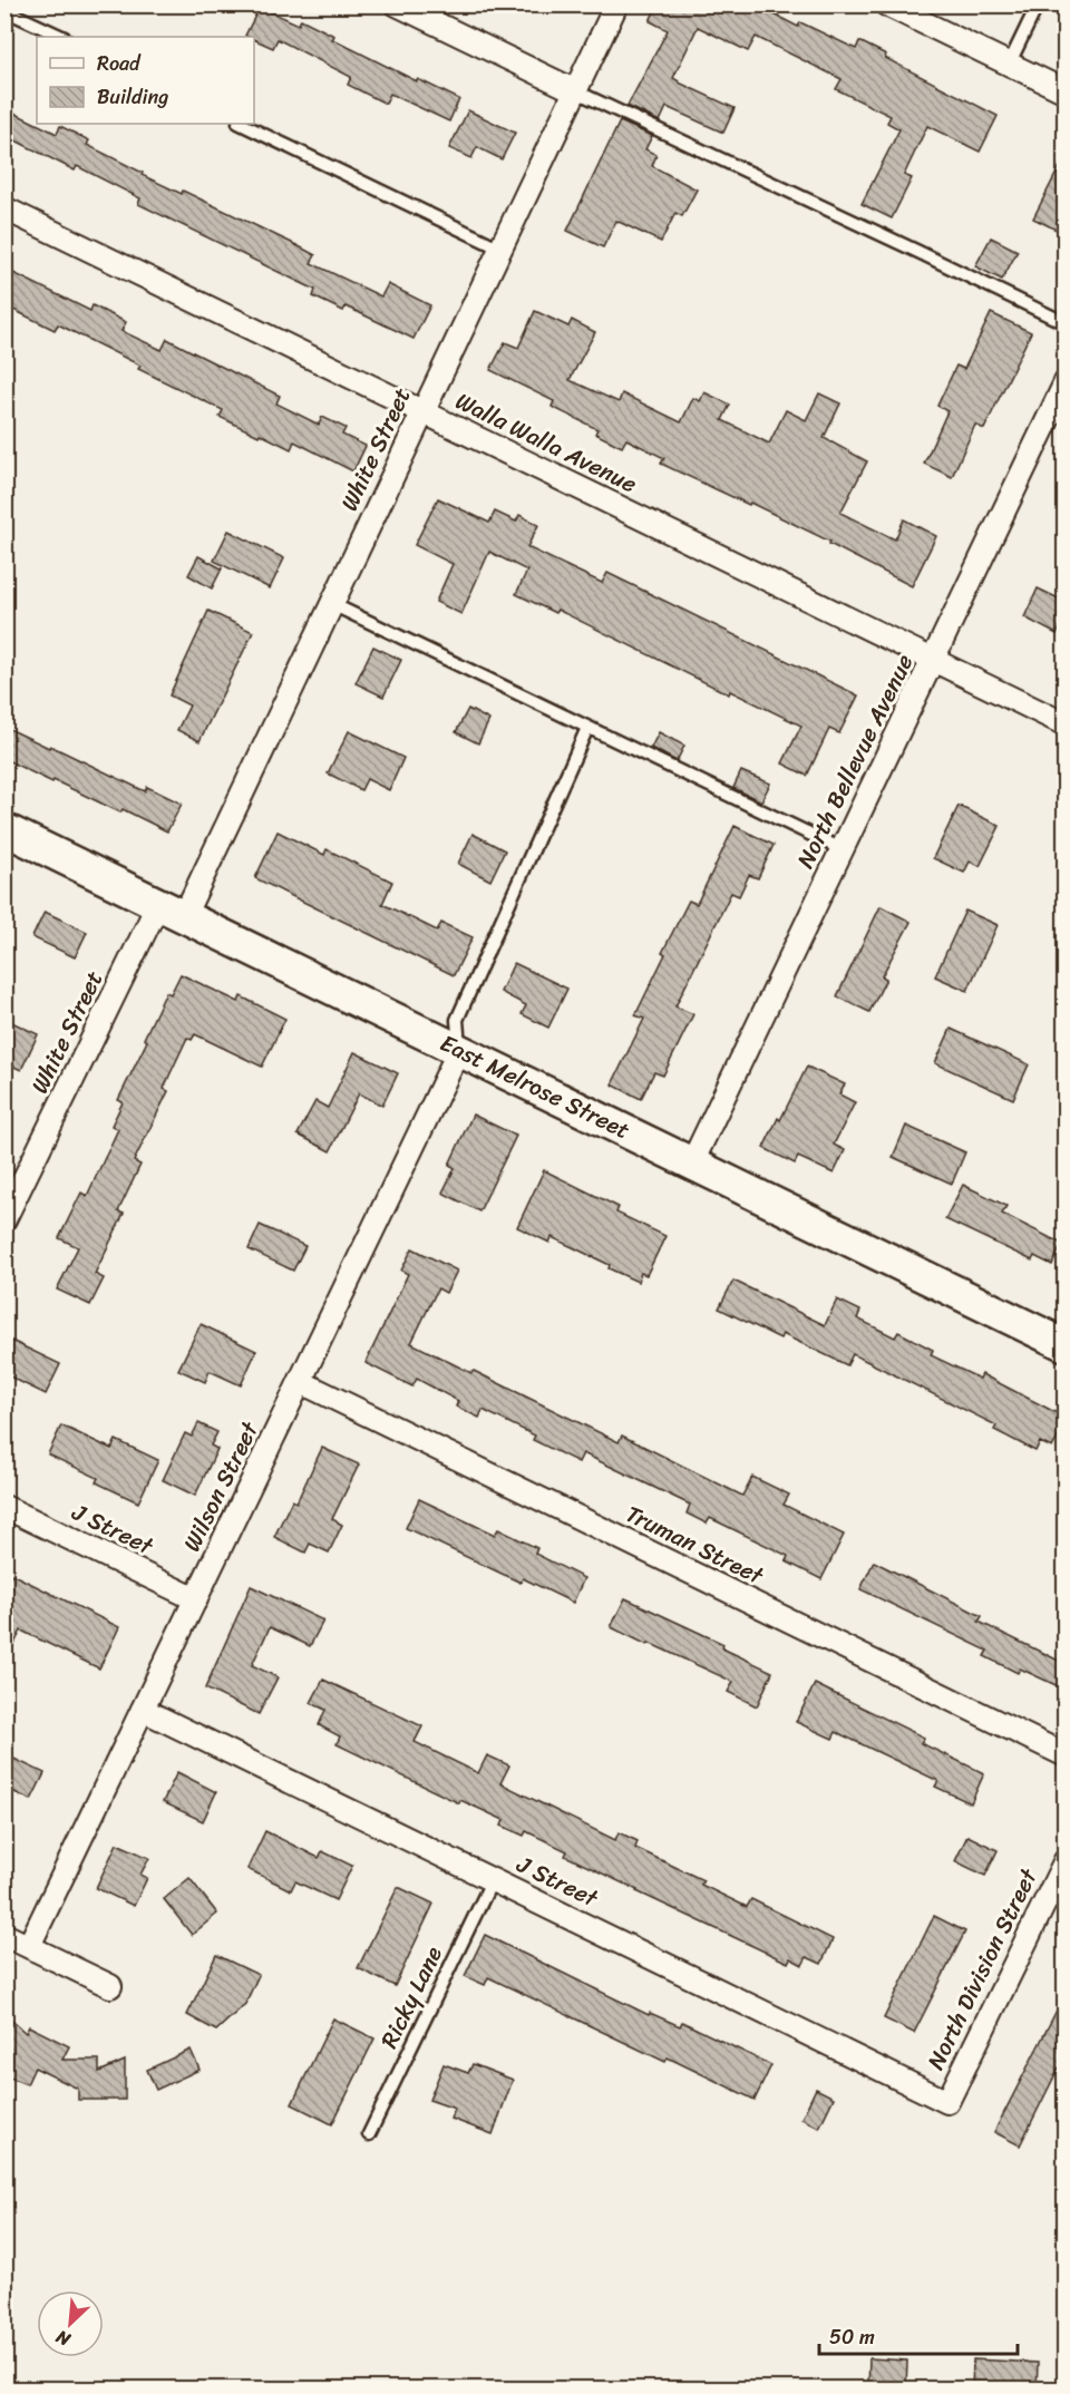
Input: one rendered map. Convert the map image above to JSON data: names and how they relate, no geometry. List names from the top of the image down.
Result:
{
  "streets": {
    "main road": ["East Melrose Street"],
    "street": [
      "Walla Walla Avenue",
      "White Street",
      "North Bellevue Avenue",
      "Wilson Street",
      "J Street",
      "Truman Street",
      "North Division Street"
    ],
    "lane": ["Ricky Lane"]
  },
  "crossings": [
    ["Walla Walla Avenue", "White Street"],
    ["Walla Walla Avenue", "North Bellevue Avenue"],
    ["White Street", "East Melrose Street"],
    ["North Bellevue Avenue", "East Melrose Street"],
    ["East Melrose Street", "Wilson Street"],
    ["Wilson Street", "J Street"],
    ["Wilson Street", "Truman Street"],
    ["J Street", "North Division Street"],
    ["J Street", "Ricky Lane"]
  ],
  "legend": ["Road", "Building"],
  "scale_bar": "50 m",
  "north": "bottom left"
}
